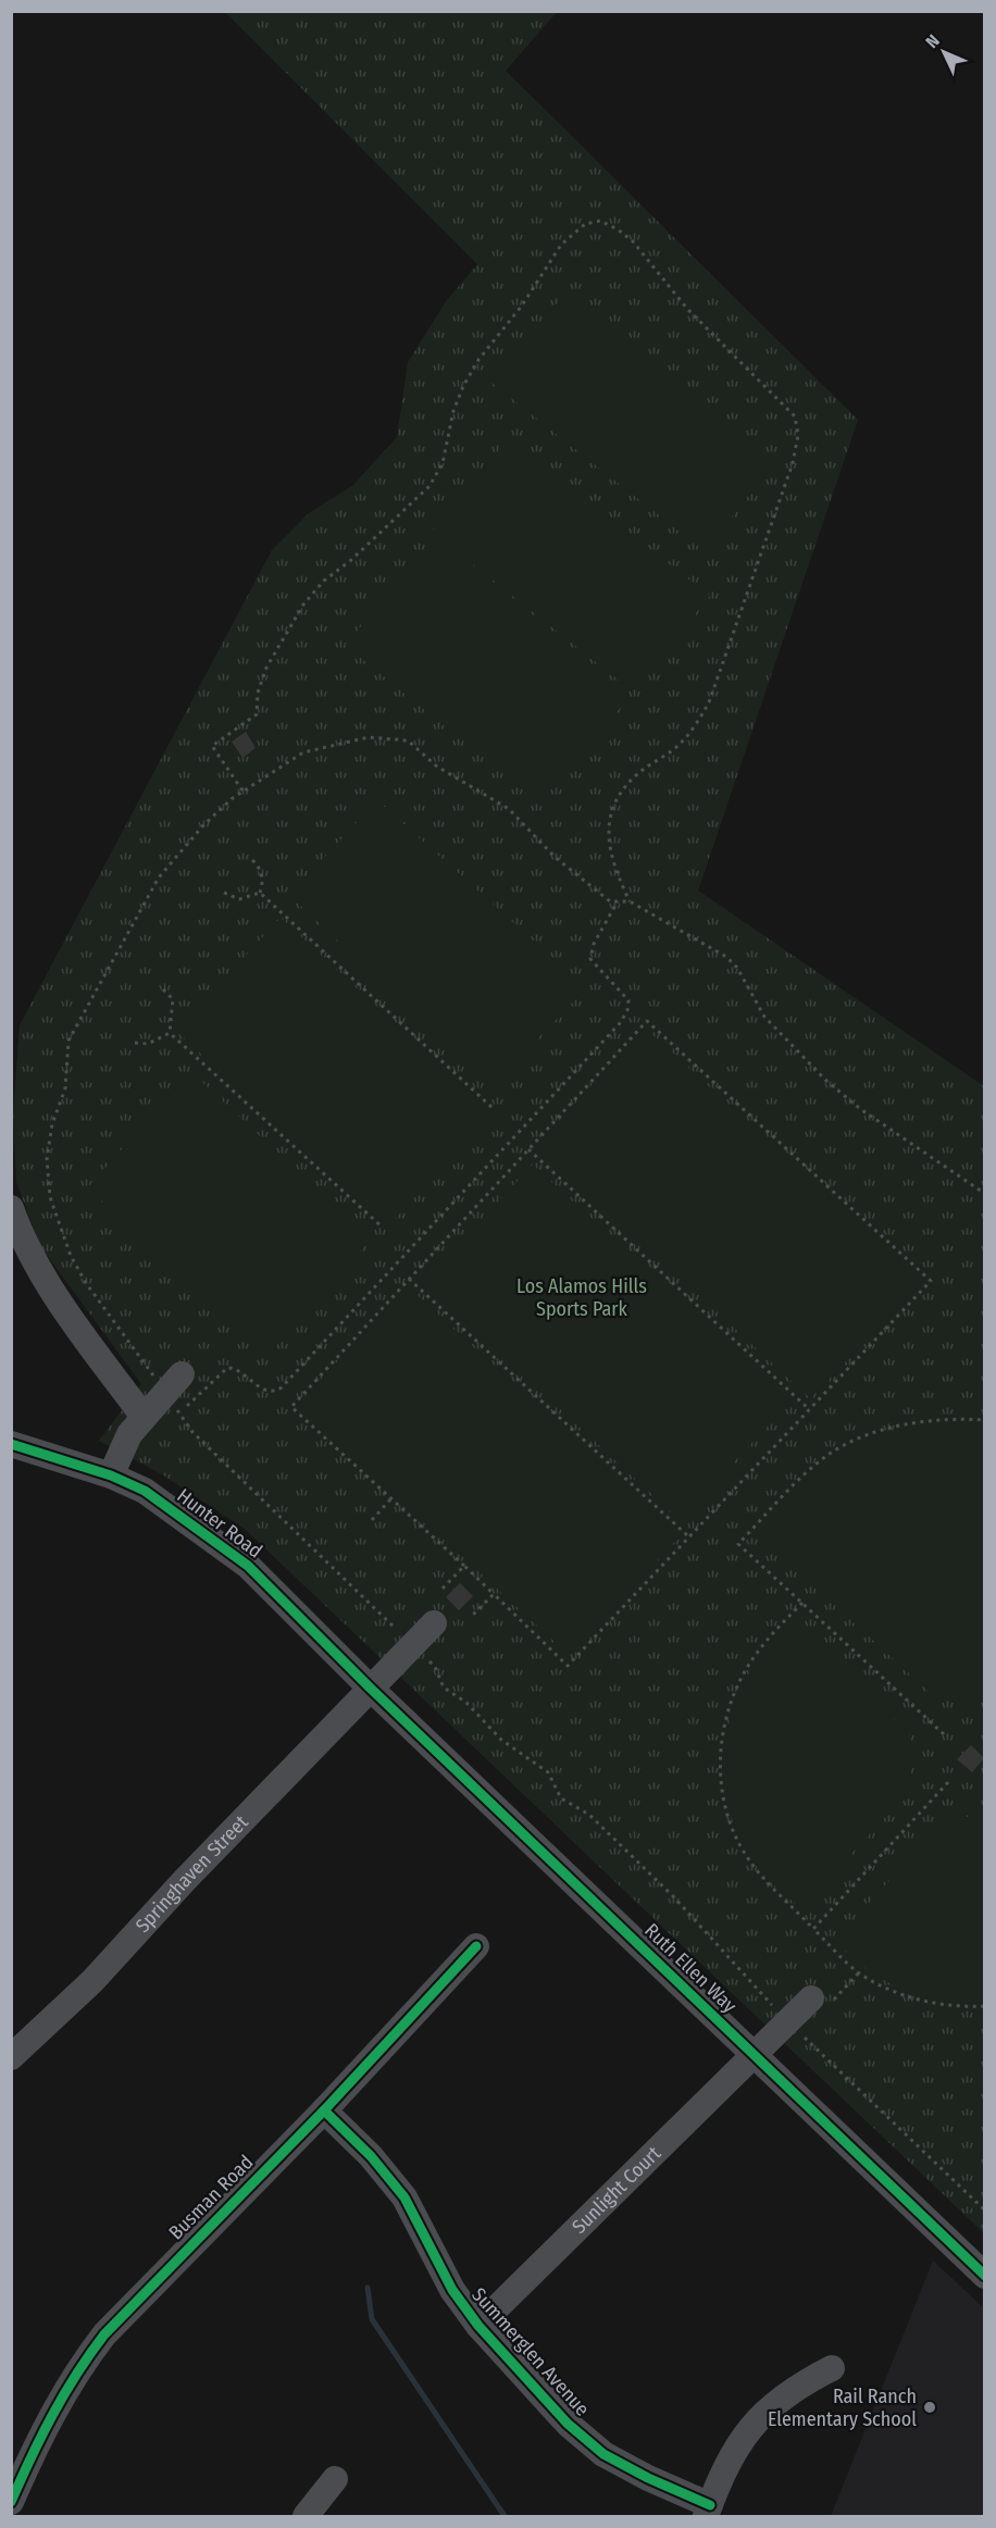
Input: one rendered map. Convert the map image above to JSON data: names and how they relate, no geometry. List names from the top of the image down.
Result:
{
  "streets": {
    "street": [
      "Hunter Road",
      "Springhaven Street",
      "Ruth Ellen Way",
      "Sunlight Court",
      "Busman Road",
      "Summerglen Avenue"
    ]
  },
  "crossings": [
    ["Hunter Road", "Springhaven Street"],
    ["Hunter Road", "Ruth Ellen Way"],
    ["Springhaven Street", "Ruth Ellen Way"],
    ["Ruth Ellen Way", "Sunlight Court"],
    ["Sunlight Court", "Summerglen Avenue"],
    ["Busman Road", "Summerglen Avenue"]
  ],
  "parks": ["Los Alamos Hills Sports Park"],
  "places": ["Rail Ranch Elementary School"],
  "north": "top left"
}
